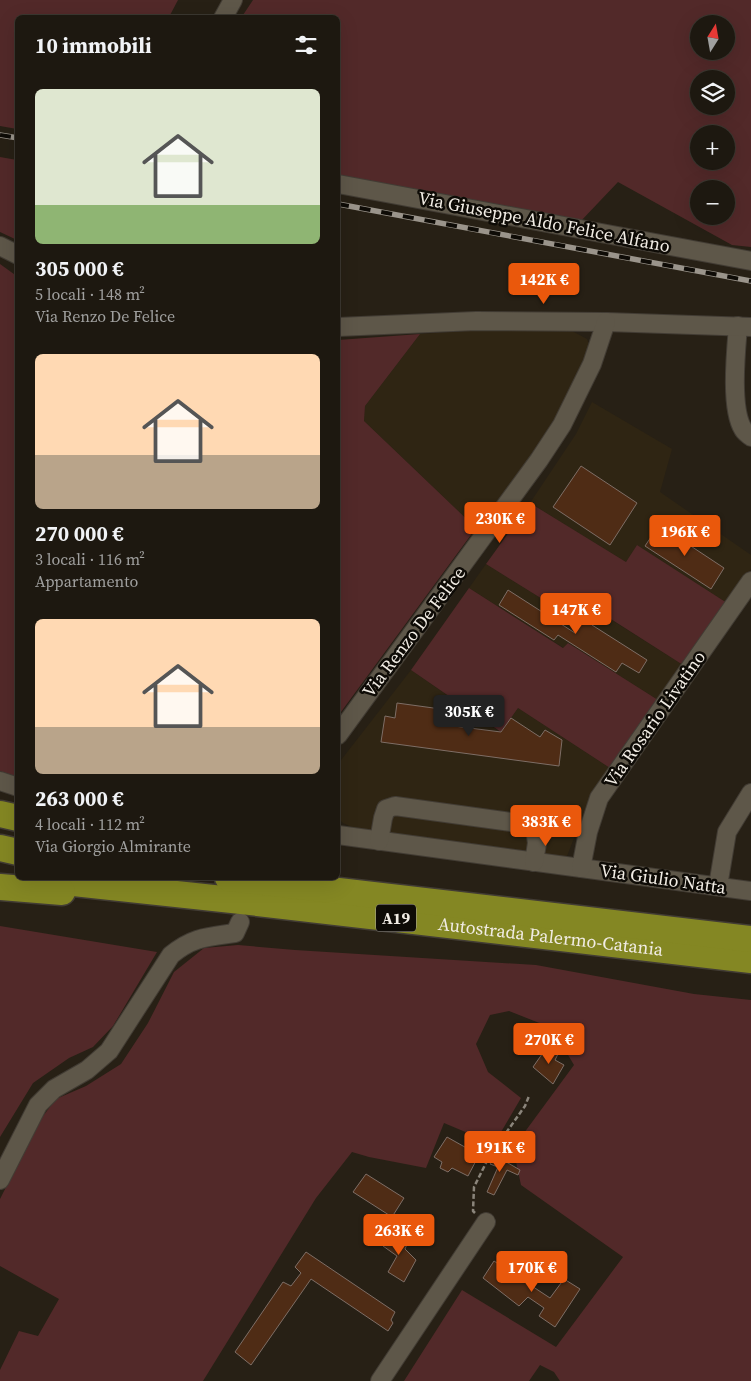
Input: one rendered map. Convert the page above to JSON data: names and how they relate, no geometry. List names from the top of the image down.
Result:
{
  "streets": {
    "highway": ["A19", "Autostrada Palermo-Catania"],
    "street": [
      "Via Giuseppe Aldo Felice Alfano",
      "Via Renzo De Felice",
      "Via Rosario Livatino",
      "Via Giulio Natta"
    ]
  },
  "crossings": [
    ["Via Rosario Livatino", "Via Giulio Natta"]
  ],
  "north": "top",
  "page": {
    "map_buttons": ["+", "−"],
    "heading": "10 immobili",
    "list": [
      {
        "name": "305 000 €",
        "note": "5 locali · 148 m² · Via Renzo De Felice"
      },
      {
        "name": "270 000 €",
        "note": "3 locali · 116 m² · Appartamento"
      },
      {
        "name": "263 000 €",
        "note": "4 locali · 112 m² · Via Giorgio Almirante"
      }
    ],
    "price": [
      "142K €",
      "230K €",
      "196K €",
      "147K €",
      "305K €",
      "383K €",
      "270K €",
      "191K €",
      "263K €",
      "170K €"
    ]
  }
}
